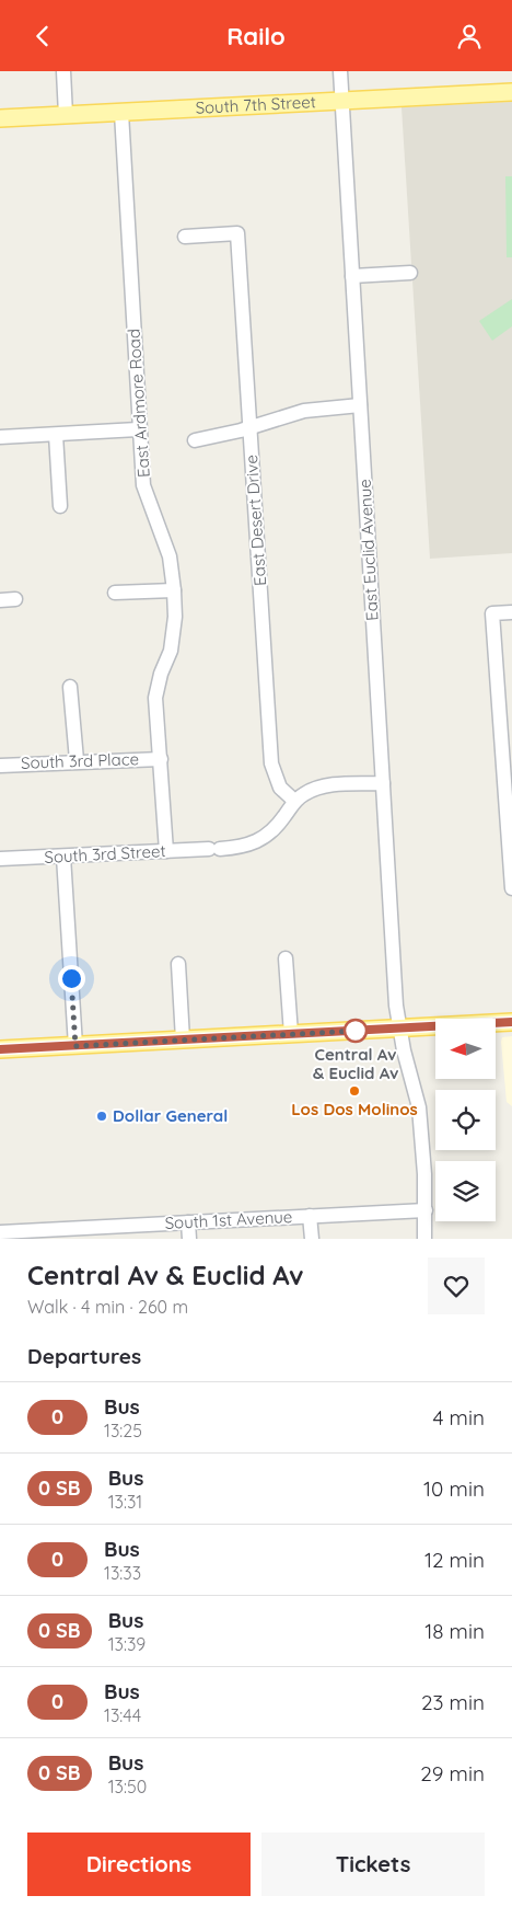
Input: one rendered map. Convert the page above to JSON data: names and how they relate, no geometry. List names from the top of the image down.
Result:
{
  "streets": {
    "main road": ["South 7th Street"],
    "street": [
      "East Ardmore Road",
      "East Desert Drive",
      "East Euclid Avenue",
      "South 3rd Place",
      "South 3rd Street",
      "South 1st Avenue"
    ]
  },
  "crossings": [
    ["South 7th Street", "East Ardmore Road"],
    ["South 7th Street", "East Euclid Avenue"],
    ["East Ardmore Road", "South 3rd Place"],
    ["East Ardmore Road", "South 3rd Street"],
    ["East Desert Drive", "South 3rd Street"],
    ["East Euclid Avenue", "South 3rd Street"],
    ["East Euclid Avenue", "South 1st Avenue"]
  ],
  "places": ["Central Av & Euclid Av", "Los Dos Molinos", "Dollar General"],
  "lines": ["bus line 0"],
  "north": "left",
  "page": {
    "header": "Railo",
    "heading": [
      ["Central Av & Euclid Av", "Walk · 4 min · 260 m"],
      "Departures"
    ],
    "list": [
      {
        "mark": "0",
        "name": "Bus",
        "note": "13:25",
        "value": "4 min"
      },
      {
        "mark": "0 SB",
        "name": "Bus",
        "note": "13:31",
        "value": "10 min"
      },
      {
        "mark": "0",
        "name": "Bus",
        "note": "13:33",
        "value": "12 min"
      },
      {
        "mark": "0 SB",
        "name": "Bus",
        "note": "13:39",
        "value": "18 min"
      },
      {
        "mark": "0",
        "name": "Bus",
        "note": "13:44",
        "value": "23 min"
      },
      {
        "mark": "0 SB",
        "name": "Bus",
        "note": "13:50",
        "value": "29 min"
      }
    ],
    "buttons": ["Directions", "Tickets"]
  }
}
